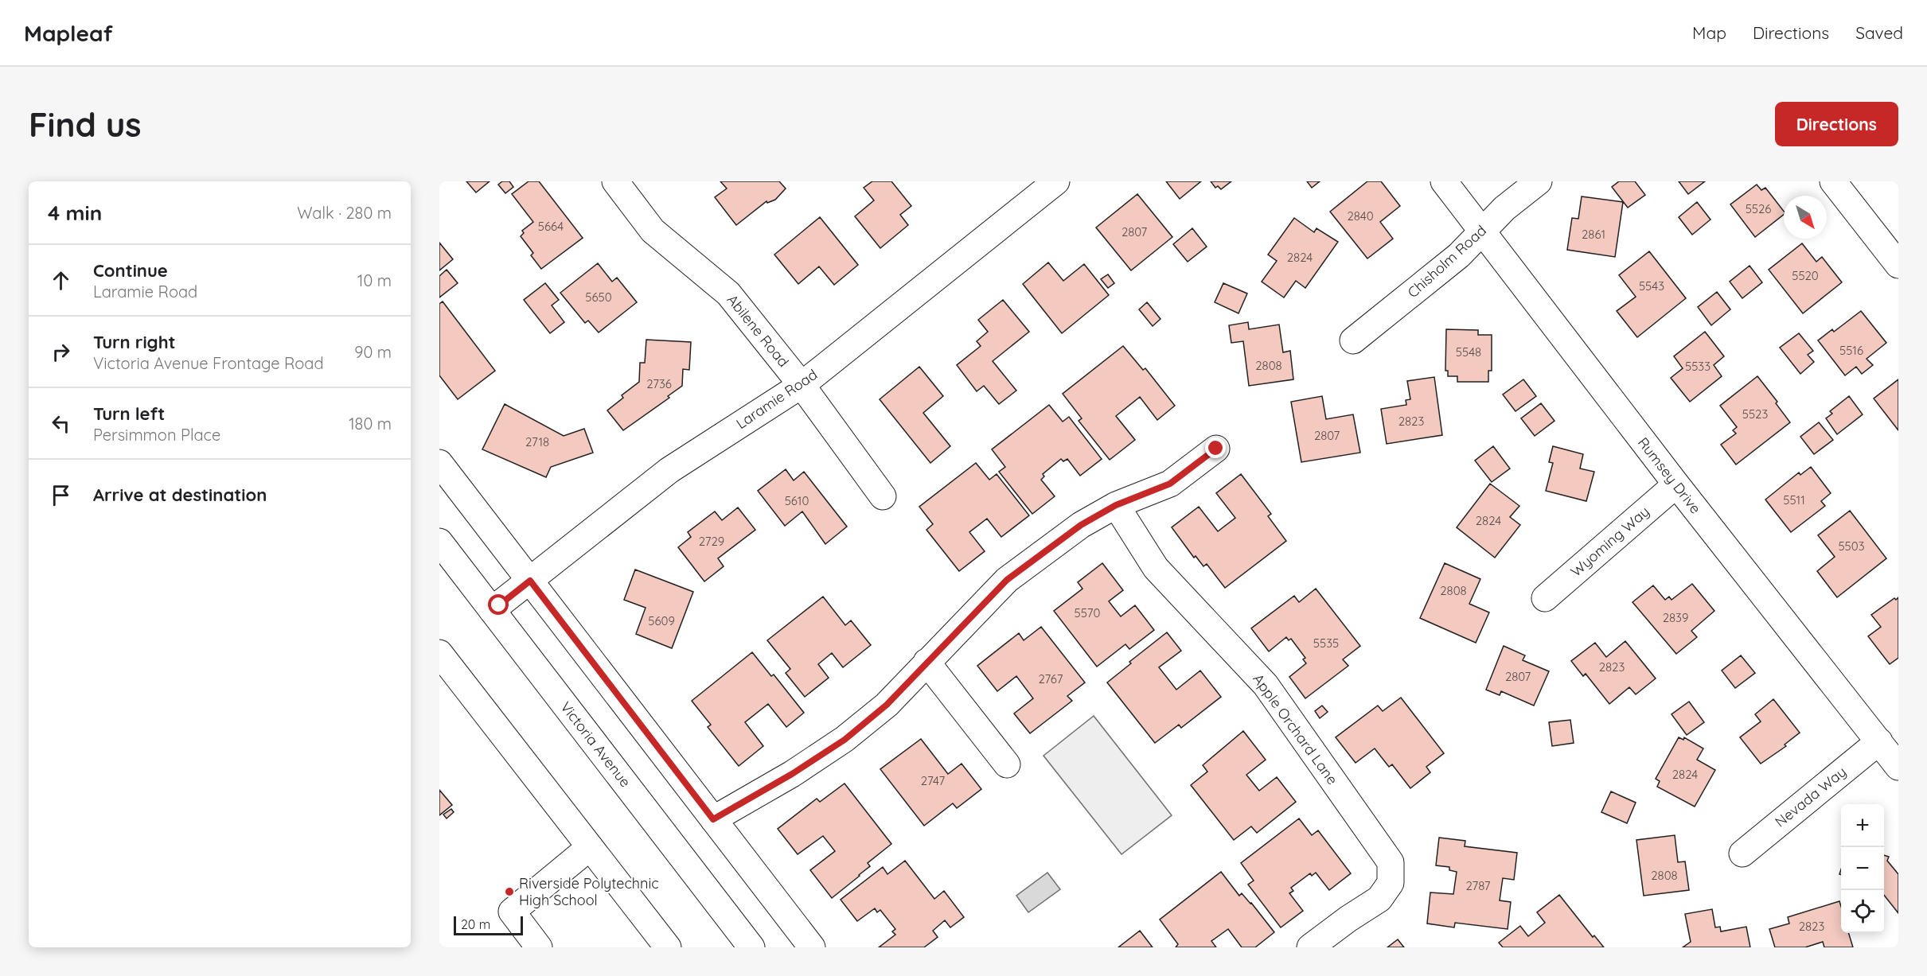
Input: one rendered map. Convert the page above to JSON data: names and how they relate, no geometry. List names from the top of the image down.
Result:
{
  "streets": {
    "street": [
      "Chisholm Road",
      "Abilene Road",
      "Laramie Road",
      "Rumsey Drive",
      "Wyoming Way",
      "Apple Orchard Lane",
      "Victoria Avenue",
      "Nevada Way"
    ]
  },
  "crossings": [
    ["Chisholm Road", "Rumsey Drive"],
    ["Abilene Road", "Laramie Road"],
    ["Laramie Road", "Victoria Avenue"],
    ["Rumsey Drive", "Wyoming Way"],
    ["Rumsey Drive", "Nevada Way"]
  ],
  "places": ["Riverside Polytechnic High School"],
  "house_numbers": [
    "5526",
    "2840",
    "5664",
    "2807",
    "2861",
    "2824",
    "5520",
    "5543",
    "5650",
    "5516",
    "5548",
    "2808",
    "5533",
    "2736",
    "5523",
    "2823",
    "2807",
    "2718",
    "5511",
    "5610",
    "2824",
    "2729",
    "5503",
    "2808",
    "5570",
    "2839",
    "5609",
    "5535",
    "2823",
    "2807",
    "2767",
    "2824",
    "2747",
    "2808",
    "2787",
    "2823"
  ],
  "scale_bar": "20 m",
  "north": "bottom right",
  "page": {
    "header": "Mapleaf",
    "nav": ["Map", "Directions", "Saved"],
    "buttons": "Directions",
    "title": "Find us",
    "heading": ["4 min", "Walk · 280 m"],
    "list": [
      ["Continue", "Laramie Road", "10 m"],
      ["Turn right", "Victoria Avenue Frontage Road", "90 m"],
      ["Turn left", "Persimmon Place", "180 m"],
      "Arrive at destination"
    ],
    "map_buttons": ["+", "−"],
    "scale": "20 m"
  }
}
